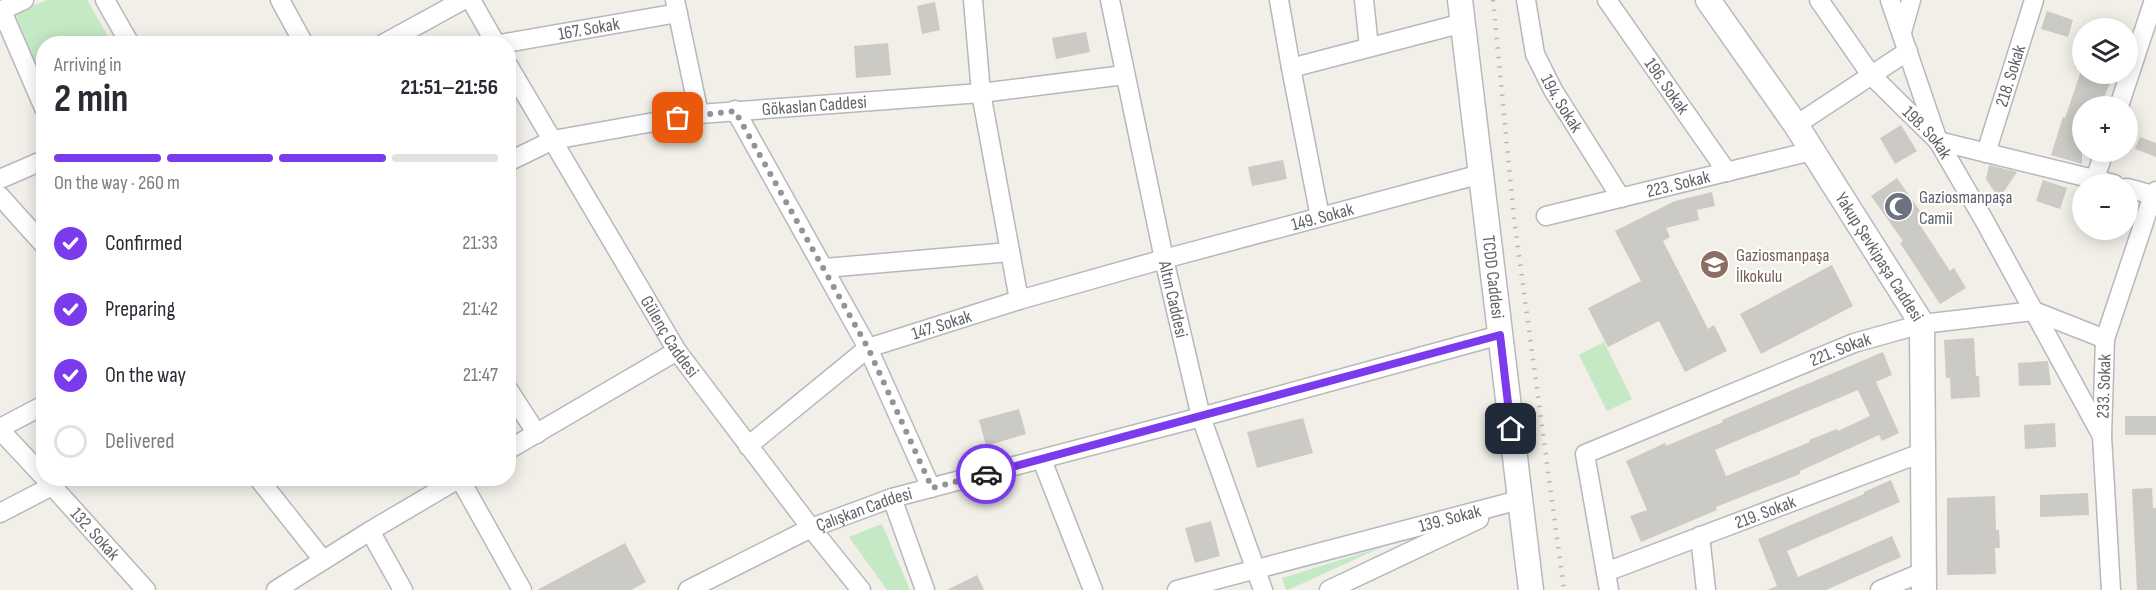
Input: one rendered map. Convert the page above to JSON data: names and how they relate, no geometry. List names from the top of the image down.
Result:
{
  "streets": {
    "main road": ["Yakup Şevkipaşa Caddesi", "TCDD Caddesi"],
    "street": [
      "167. Sokak",
      "218. Sokak",
      "196. Sokak",
      "194. Sokak",
      "Gökaslan Caddesi",
      "198. Sokak",
      "223. Sokak",
      "149. Sokak",
      "Altın Caddesi",
      "147. Sokak",
      "Gülenç Caddesi",
      "221. Sokak",
      "233. Sokak",
      "Çalışkan Caddesi",
      "219. Sokak",
      "139. Sokak",
      "132. Sokak"
    ]
  },
  "crossings": [
    ["196. Sokak", "223. Sokak"],
    ["194. Sokak", "223. Sokak"],
    ["Gökaslan Caddesi", "Altın Caddesi"],
    ["Gökaslan Caddesi", "Gülenç Caddesi"],
    ["198. Sokak", "221. Sokak"],
    ["198. Sokak", "233. Sokak"],
    ["223. Sokak", "Yakup Şevkipaşa Caddesi"],
    ["149. Sokak", "TCDD Caddesi"],
    ["149. Sokak", "Altın Caddesi"],
    ["149. Sokak", "147. Sokak"],
    ["Yakup Şevkipaşa Caddesi", "221. Sokak"],
    ["Yakup Şevkipaşa Caddesi", "219. Sokak"],
    ["TCDD Caddesi", "Çalışkan Caddesi"],
    ["TCDD Caddesi", "139. Sokak"],
    ["Altın Caddesi", "147. Sokak"],
    ["Altın Caddesi", "Çalışkan Caddesi"],
    ["Altın Caddesi", "139. Sokak"],
    ["147. Sokak", "Gülenç Caddesi"],
    ["Gülenç Caddesi", "Çalışkan Caddesi"],
    ["221. Sokak", "233. Sokak"],
    ["221. Sokak", "219. Sokak"]
  ],
  "places": {
    "mosque": ["Gaziosmanpaşa Camii"],
    "school or university": ["Gaziosmanpaşa İlkokulu"]
  },
  "page": {
    "map_buttons": ["+", "−"],
    "heading": ["2 min", "Arriving in", "21:51–21:56"],
    "bar": "On the way · 260 m",
    "list": [
      ["Confirmed", "21:33"],
      ["Preparing", "21:42"],
      ["On the way", "21:47"],
      "Delivered"
    ]
  }
}
